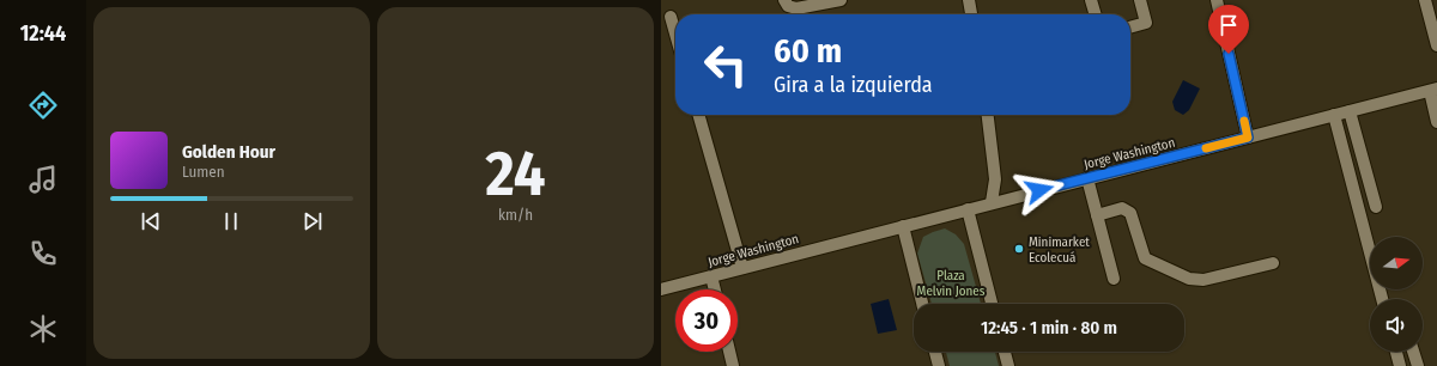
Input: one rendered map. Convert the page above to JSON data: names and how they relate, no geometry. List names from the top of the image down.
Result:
{
  "streets": {
    "street": ["Jorge Washington"]
  },
  "parks": ["Plaza Melvin Jones"],
  "places": ["Minimarket Ecolecuá"],
  "north": "right",
  "page": {
    "tabs": "12:44",
    "tile": ["24", "km/h"],
    "turn": ["60 m", "Gira a la izquierda"],
    "song": ["Golden Hour", "Lumen"],
    "limit": "30",
    "trip": "12:45 · 1 min · 80 m"
  }
}
